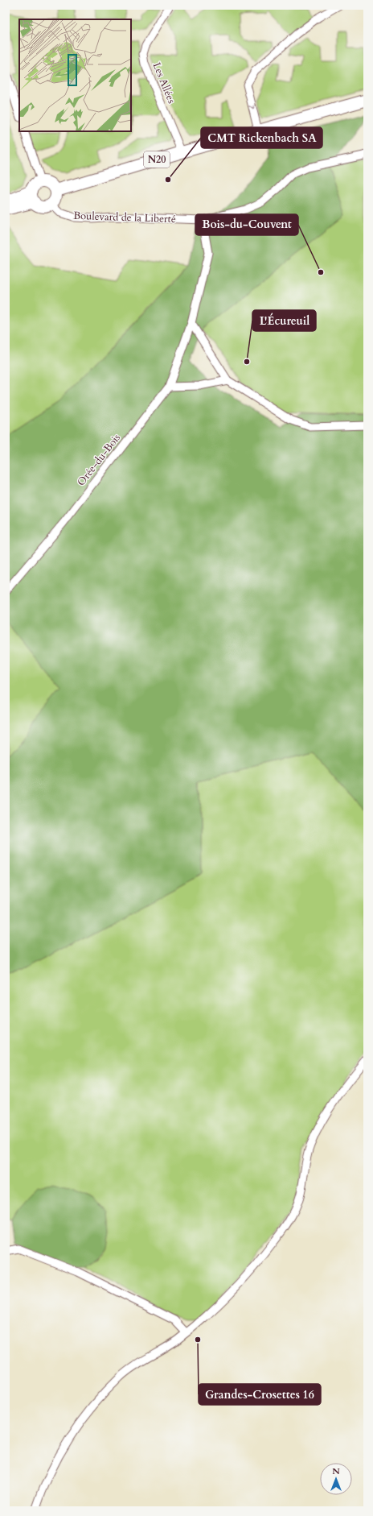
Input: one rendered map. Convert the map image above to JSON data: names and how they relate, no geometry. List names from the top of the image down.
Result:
{
  "streets": {
    "main road": ["N20"],
    "street": ["Les Allées", "Boulevard de la Liberté", "Orée-du-Bois"]
  },
  "crossings": [
    ["Les Allées", "N20"],
    ["N20", "Boulevard de la Liberté"],
    ["Boulevard de la Liberté", "Orée-du-Bois"]
  ],
  "places": [
    "CMT Rickenbach SA",
    "Bois-du-Couvent",
    "L'Écureuil",
    "Grandes-Crosettes 16"
  ],
  "north": "top"
}
